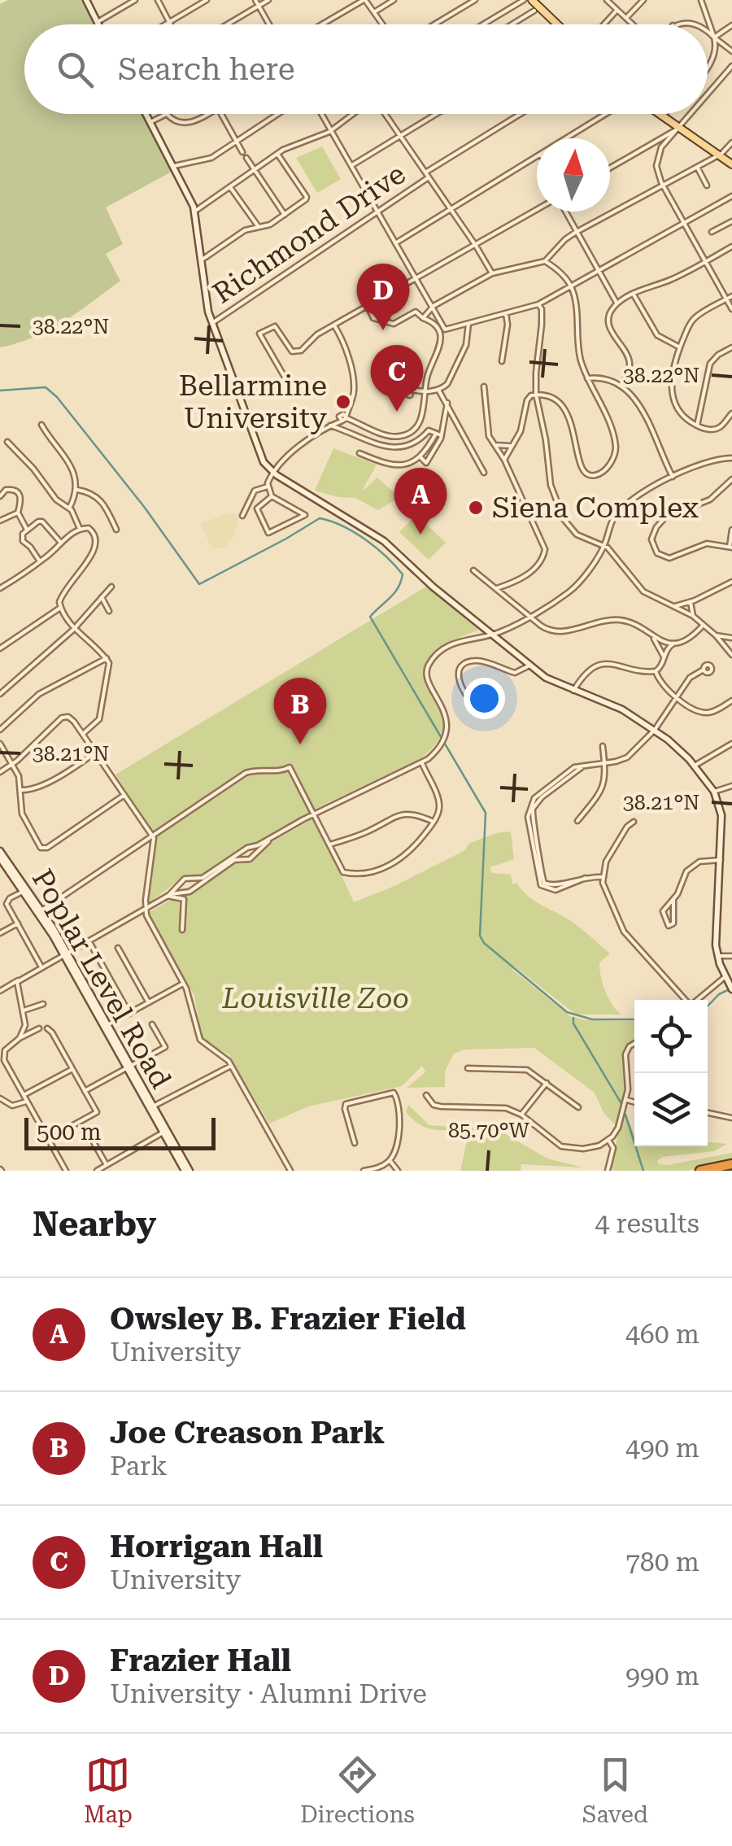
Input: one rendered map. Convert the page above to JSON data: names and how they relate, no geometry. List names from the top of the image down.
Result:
{
  "streets": {
    "main road": ["Poplar Level Road"],
    "street": ["Richmond Drive"]
  },
  "parks": ["Louisville Zoo"],
  "places": ["Bellarmine University", "Siena Complex"],
  "scale_bar": "500 m",
  "north": "top",
  "page": {
    "search": "Search here",
    "pins": [
      "D",
      "C",
      "A",
      "B"
    ],
    "scale": "500 m",
    "heading": ["Nearby", "4 results"],
    "list": [
      {
        "mark": "A",
        "name": "Owsley B. Frazier Field",
        "note": "University",
        "value": "460 m"
      },
      {
        "mark": "B",
        "name": "Joe Creason Park",
        "note": "Park",
        "value": "490 m"
      },
      {
        "mark": "C",
        "name": "Horrigan Hall",
        "note": "University",
        "value": "780 m"
      },
      {
        "mark": "D",
        "name": "Frazier Hall",
        "note": "University · Alumni Drive",
        "value": "990 m"
      }
    ],
    "nav": ["Map", "Directions", "Saved"]
  },
  "coordinates": ["38.22°N", "38.21°N", "85.70°W"]
}
